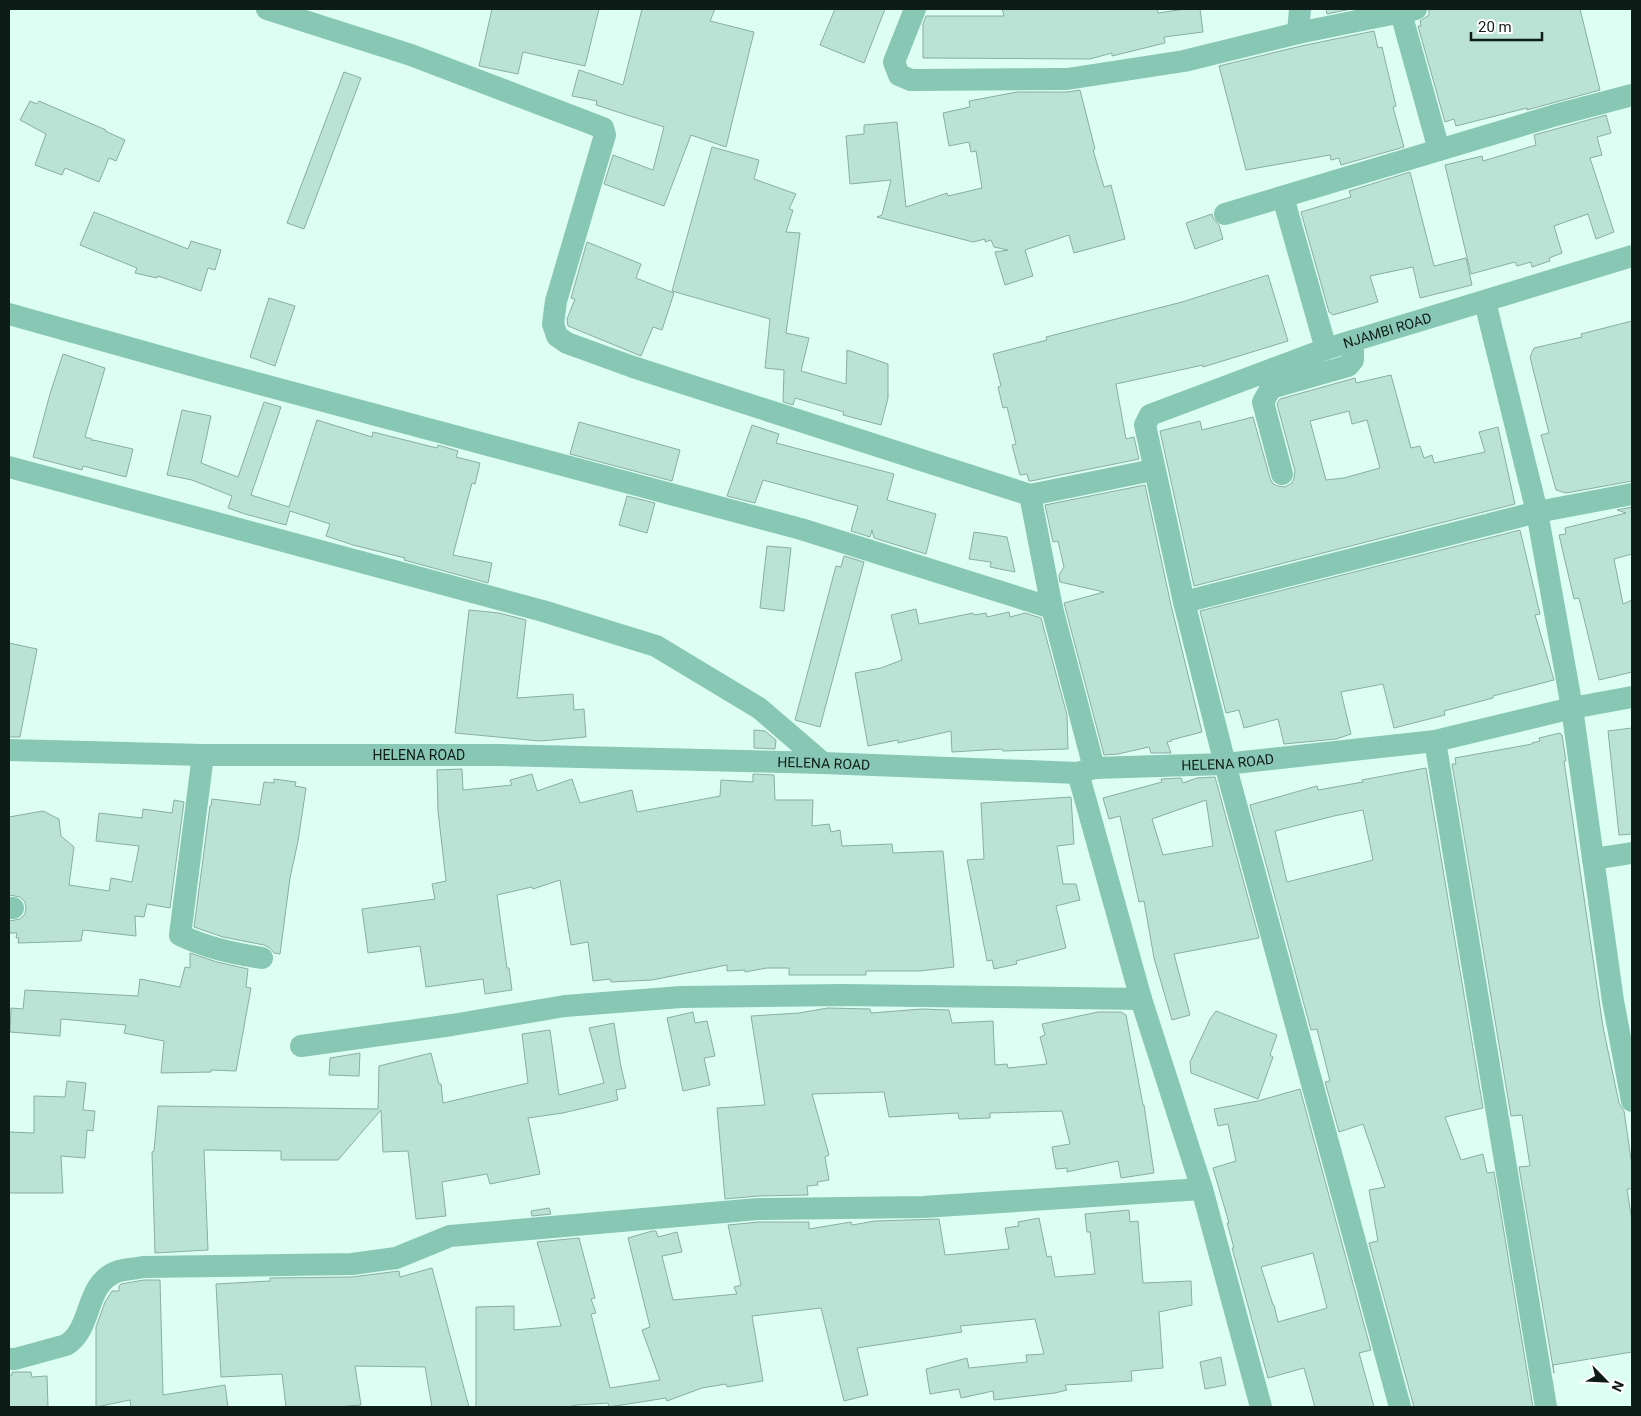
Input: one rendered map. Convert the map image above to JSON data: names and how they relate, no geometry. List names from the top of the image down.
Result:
{
  "streets": {
    "street": ["NJAMBI ROAD", "HELENA ROAD"]
  },
  "scale_bar": "20 m",
  "north": "bottom right"
}
